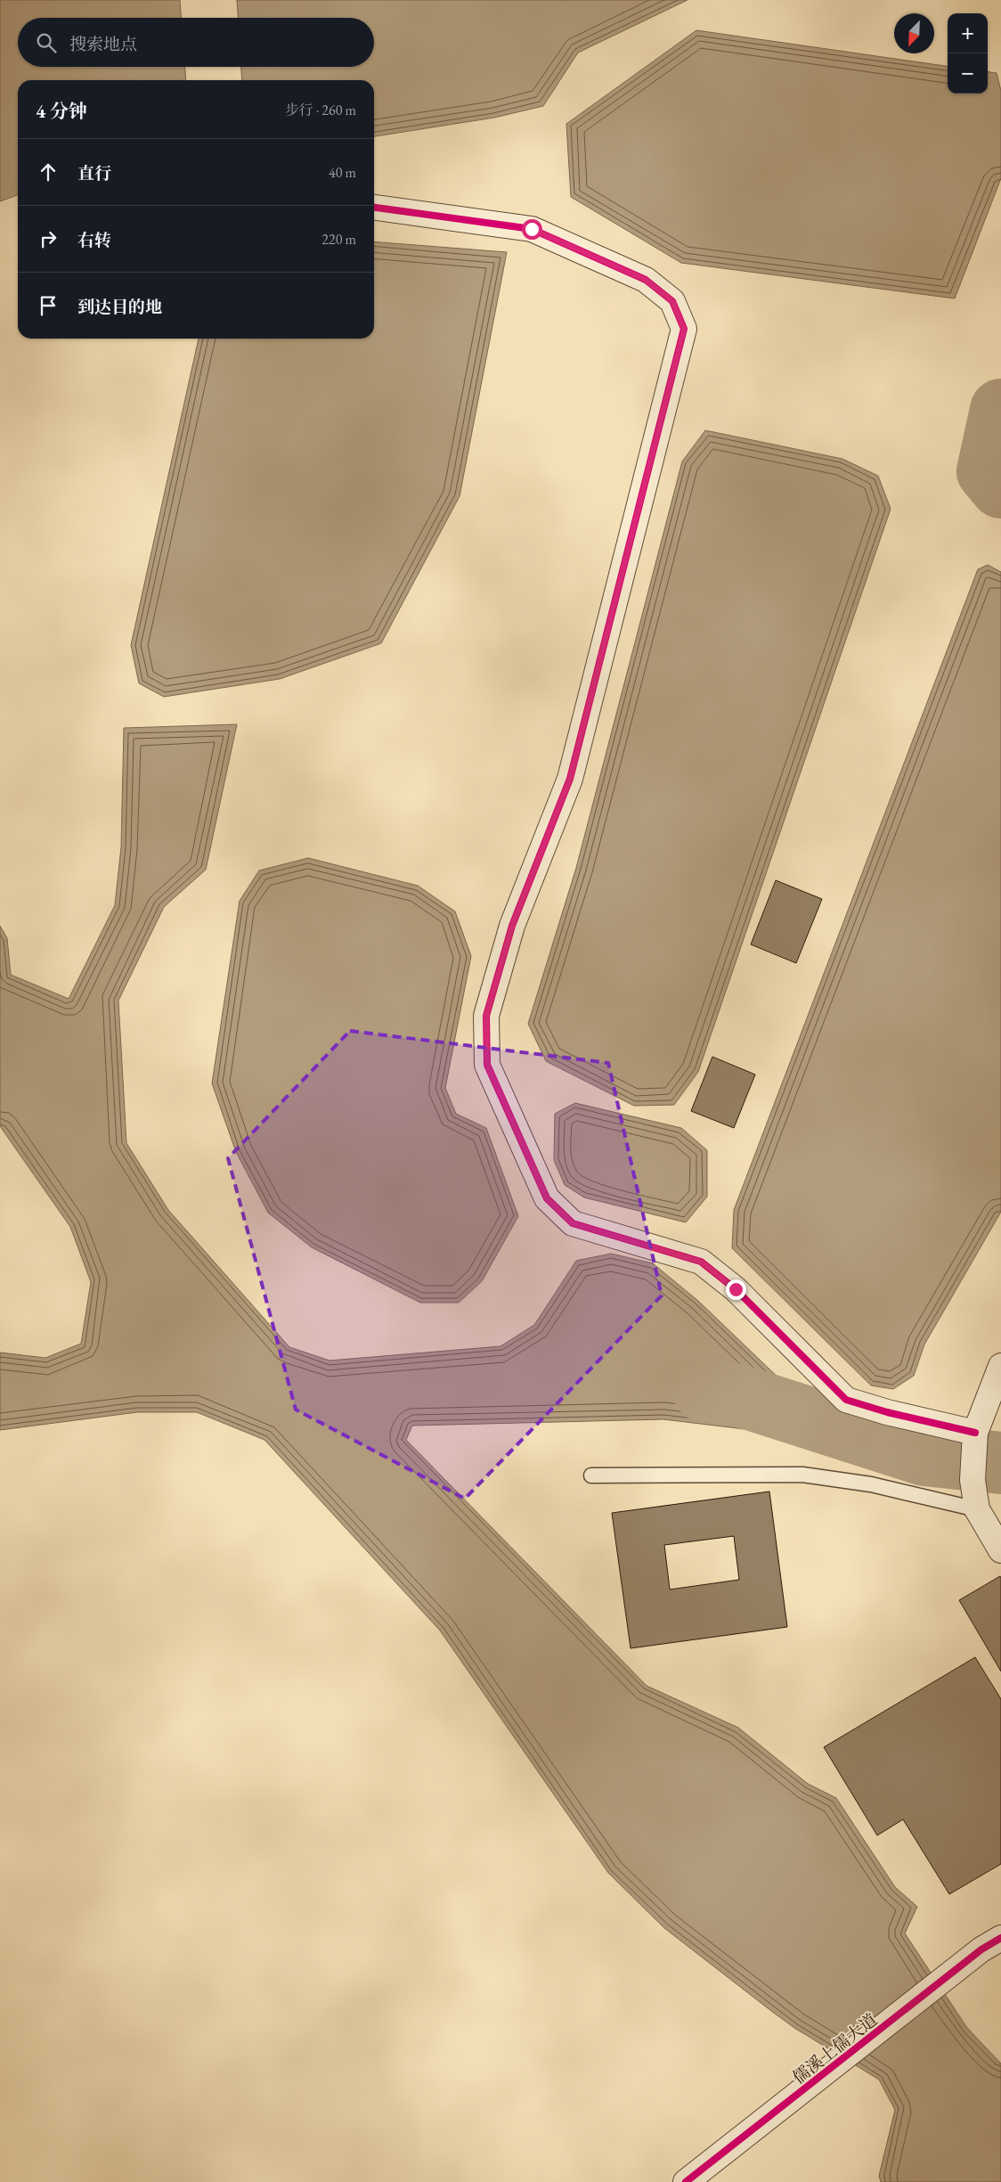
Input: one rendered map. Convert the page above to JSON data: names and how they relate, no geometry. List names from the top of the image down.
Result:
{
  "streets": {
    "street": ["儒溪上儒大道"]
  },
  "north": "bottom left",
  "page": {
    "map_buttons": ["+", "−"],
    "search": "搜索地点",
    "heading": ["4 分钟", "步行 · 260 m"],
    "list": [
      ["直行", "40 m"],
      ["右转", "220 m"],
      "到达目的地"
    ]
  }
}
